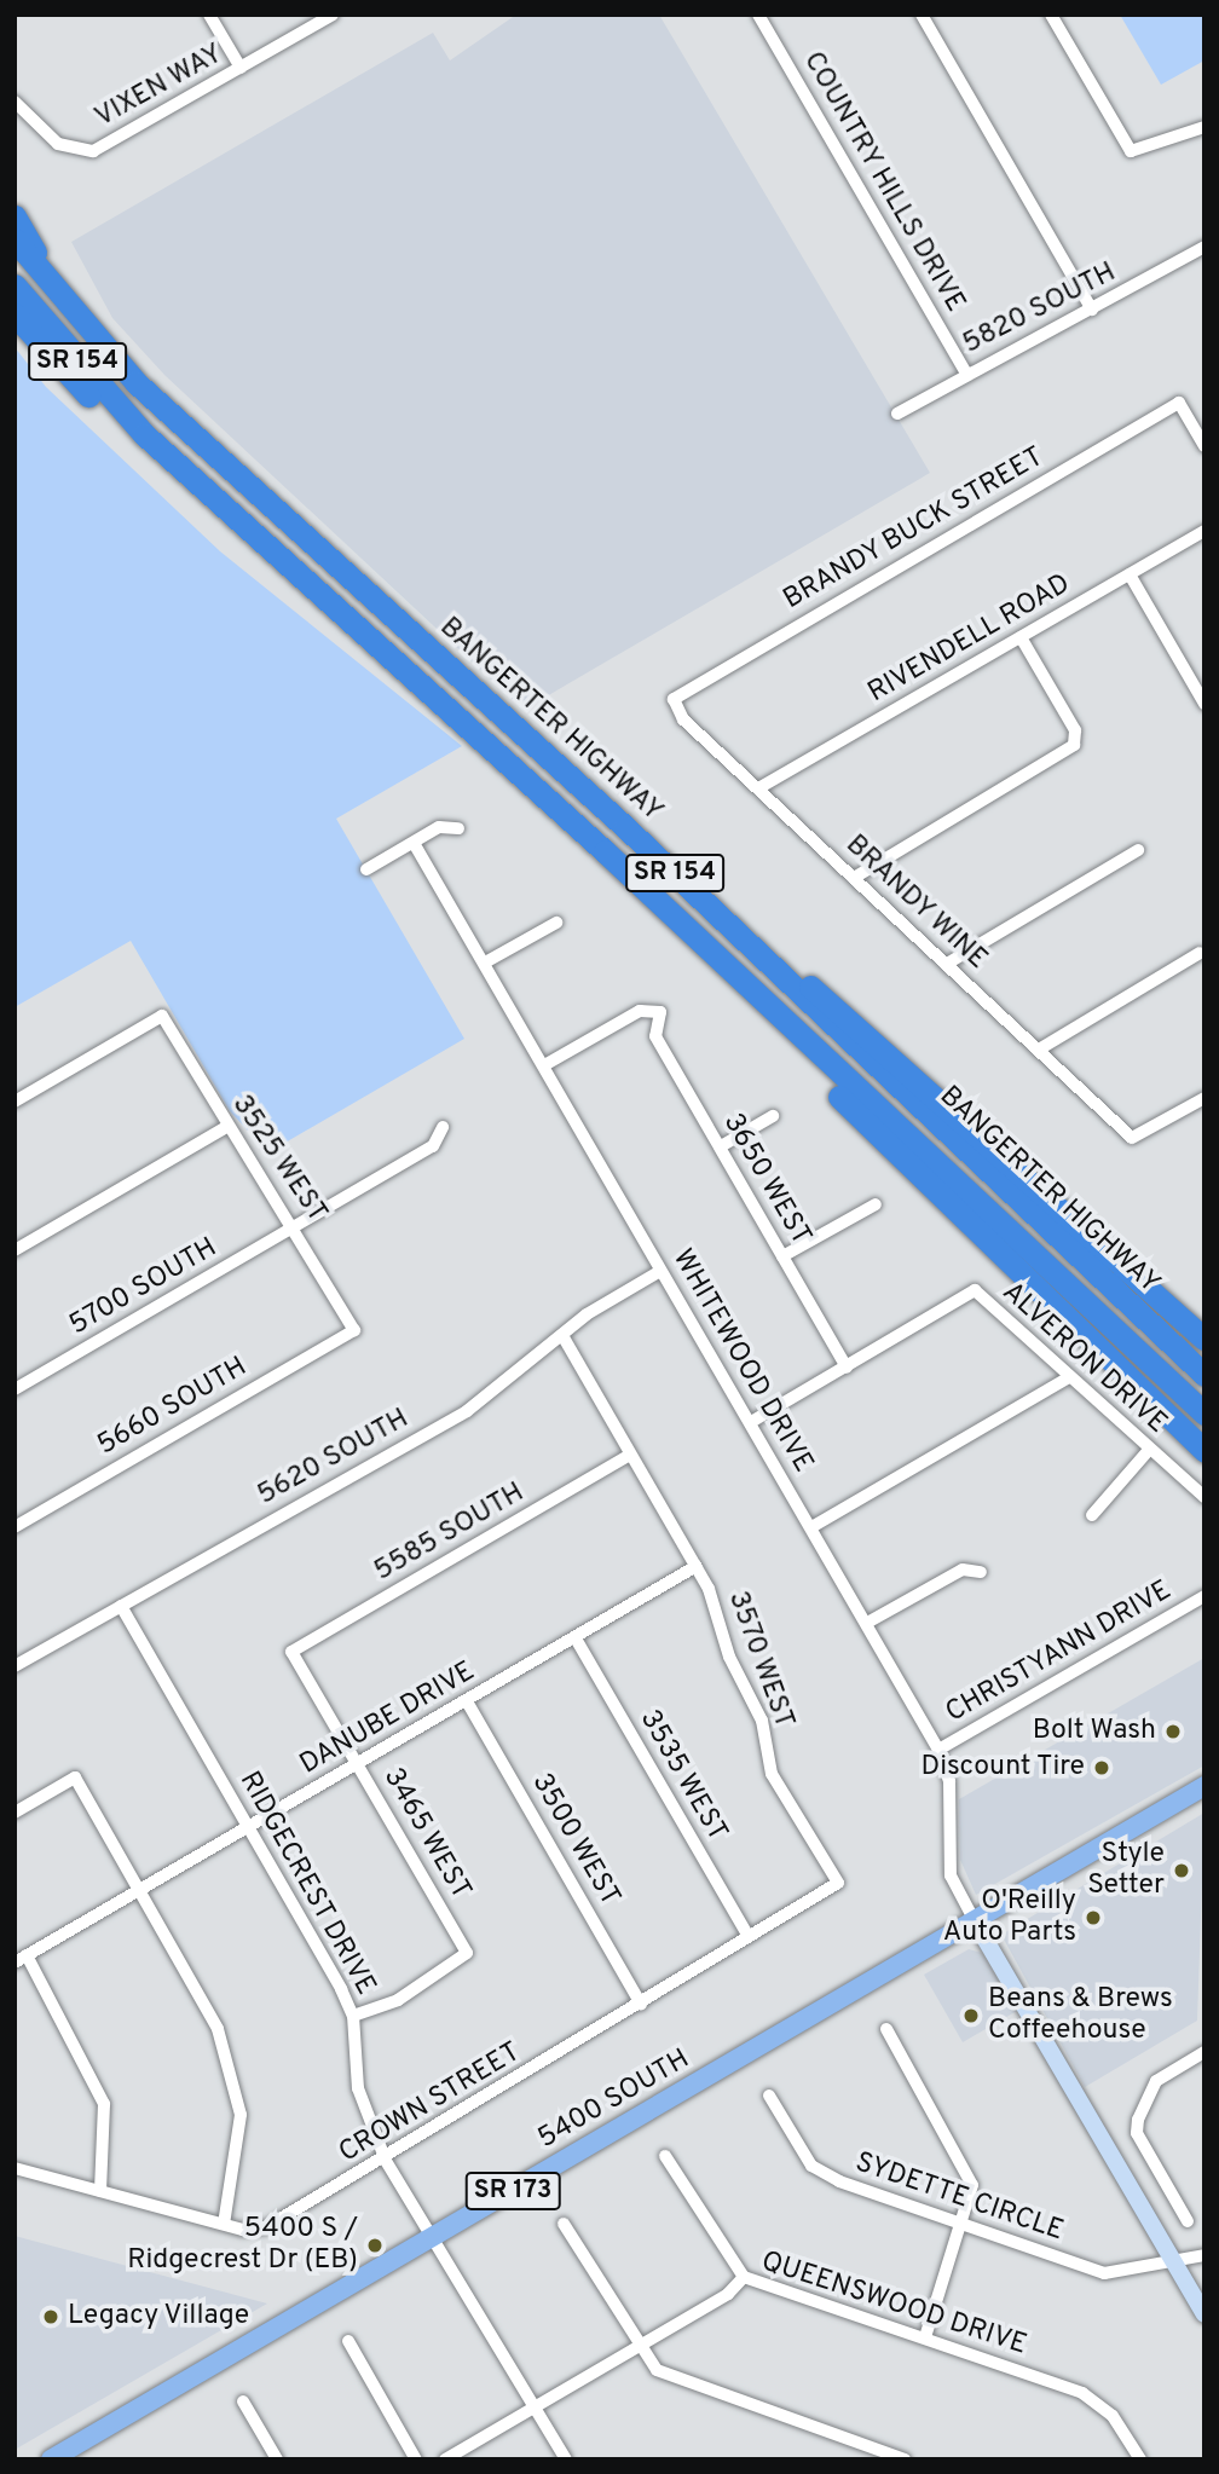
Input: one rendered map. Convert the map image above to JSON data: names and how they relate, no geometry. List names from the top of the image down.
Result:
{
  "streets": {
    "highway": ["SR 154", "BANGERTER HIGHWAY"],
    "main road": ["5400 SOUTH", "SR 173"],
    "street": [
      "VIXEN WAY",
      "COUNTRY HILLS DRIVE",
      "5820 SOUTH",
      "BRANDY BUCK STREET",
      "RIVENDELL ROAD",
      "BRANDY WINE",
      "3525 WEST",
      "3650 WEST",
      "5700 SOUTH",
      "ALVERON DRIVE",
      "WHITEWOOD DRIVE",
      "5660 SOUTH",
      "5620 SOUTH",
      "5585 SOUTH",
      "CHRISTYANN DRIVE",
      "3570 WEST",
      "DANUBE DRIVE",
      "3535 WEST",
      "3465 WEST",
      "3500 WEST",
      "RIDGECREST DRIVE",
      "CROWN STREET",
      "SYDETTE CIRCLE",
      "QUEENSWOOD DRIVE"
    ]
  },
  "crossings": [
    ["COUNTRY HILLS DRIVE", "5820 SOUTH"],
    ["BRANDY BUCK STREET", "BRANDY WINE"],
    ["RIVENDELL ROAD", "BRANDY WINE"],
    ["3525 WEST", "5700 SOUTH"],
    ["3525 WEST", "5660 SOUTH"],
    ["3650 WEST", "ALVERON DRIVE"],
    ["3650 WEST", "WHITEWOOD DRIVE"],
    ["ALVERON DRIVE", "WHITEWOOD DRIVE"],
    ["WHITEWOOD DRIVE", "5620 SOUTH"],
    ["WHITEWOOD DRIVE", "CHRISTYANN DRIVE"],
    ["WHITEWOOD DRIVE", "5400 SOUTH"],
    ["5620 SOUTH", "3570 WEST"],
    ["5620 SOUTH", "RIDGECREST DRIVE"],
    ["5585 SOUTH", "3570 WEST"],
    ["5585 SOUTH", "3465 WEST"],
    ["3570 WEST", "DANUBE DRIVE"],
    ["3570 WEST", "CROWN STREET"],
    ["DANUBE DRIVE", "3535 WEST"],
    ["DANUBE DRIVE", "3465 WEST"],
    ["DANUBE DRIVE", "3500 WEST"],
    ["DANUBE DRIVE", "RIDGECREST DRIVE"],
    ["3535 WEST", "CROWN STREET"],
    ["3465 WEST", "RIDGECREST DRIVE"],
    ["3500 WEST", "CROWN STREET"],
    ["RIDGECREST DRIVE", "5400 SOUTH"],
    ["RIDGECREST DRIVE", "CROWN STREET"],
    ["RIDGECREST DRIVE", "QUEENSWOOD DRIVE"]
  ],
  "places": [
    "Bolt Wash",
    "Discount Tire",
    "Style Setter",
    "O'Reilly Auto Parts",
    "Beans & Brews Coffeehouse",
    "5400 S / Ridgecrest Dr (EB)",
    "Legacy Village"
  ]
}
